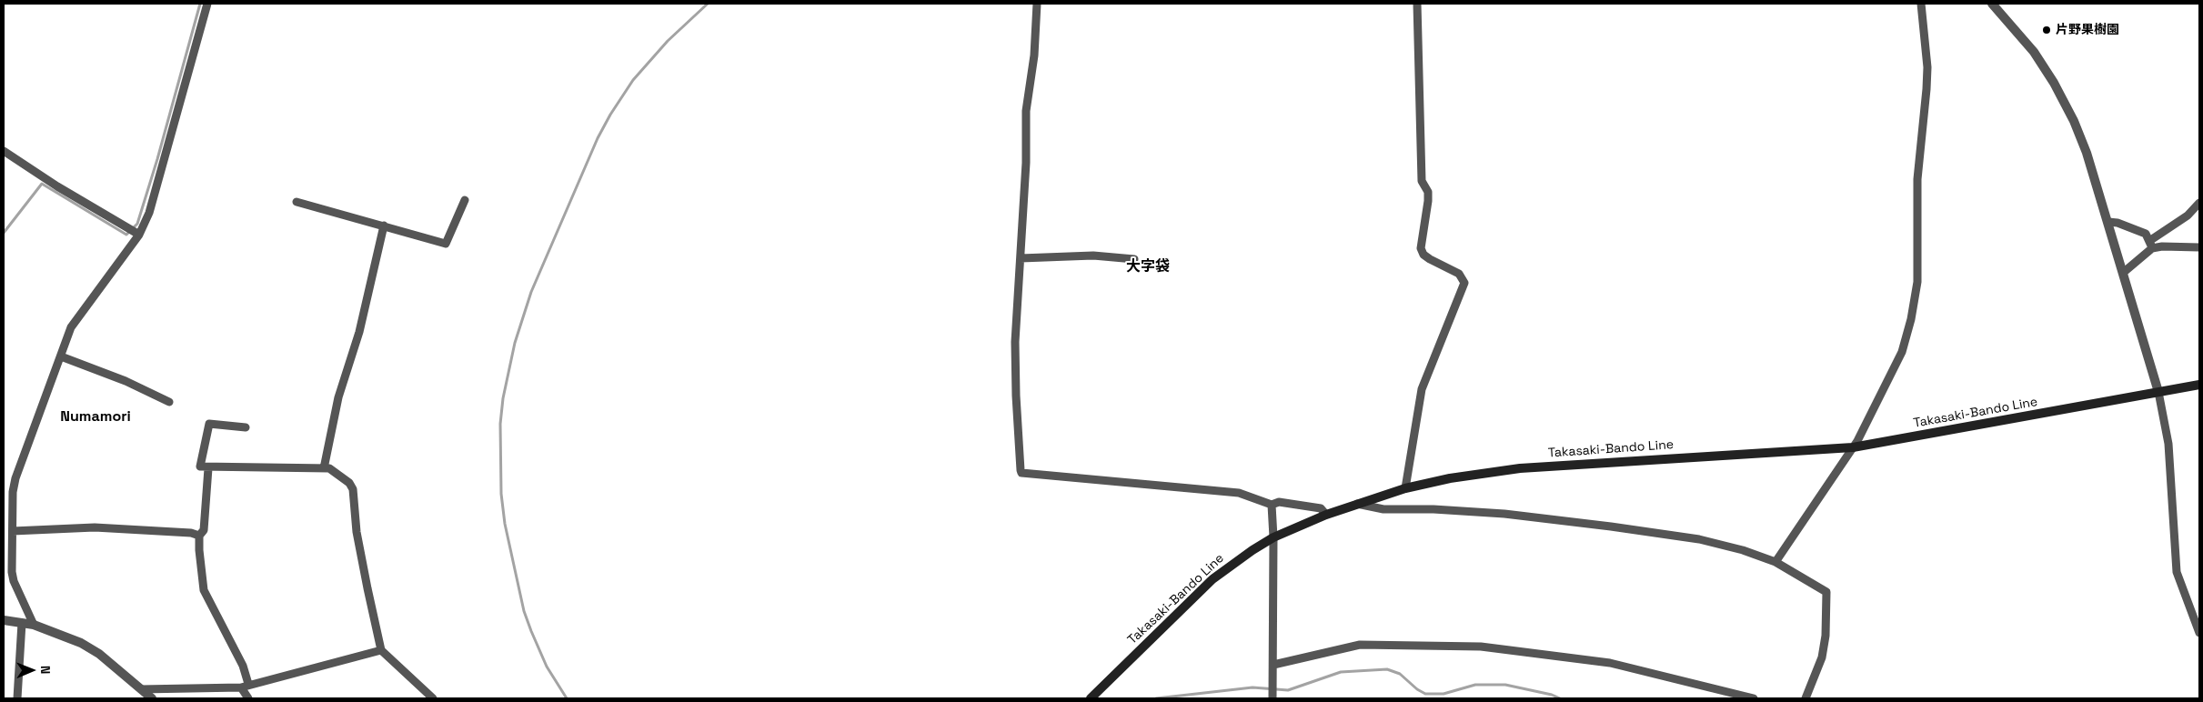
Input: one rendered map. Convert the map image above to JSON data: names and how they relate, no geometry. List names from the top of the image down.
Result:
{
  "streets": {
    "main road": ["Takasaki-Bando Line"]
  },
  "districts": ["大字袋", "Numamori"],
  "places": ["片野果樹園"],
  "north": "right"
}
